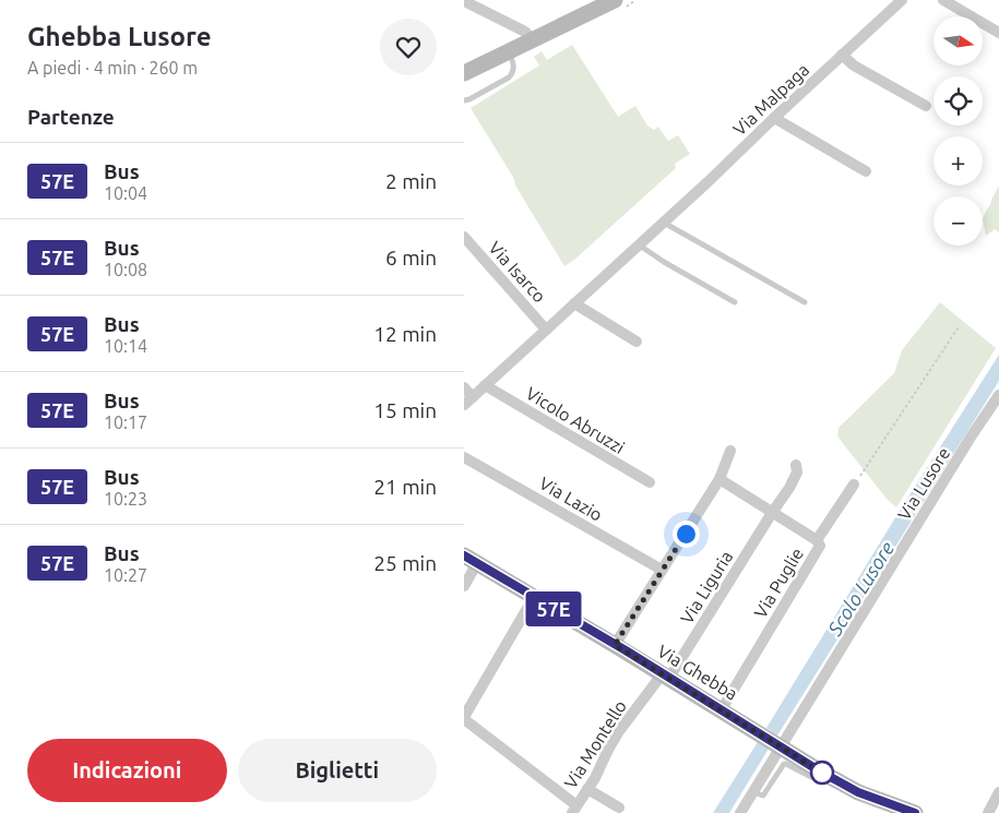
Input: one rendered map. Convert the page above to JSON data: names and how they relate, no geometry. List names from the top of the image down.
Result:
{
  "streets": {
    "street": [
      "Via Malpaga",
      "Via Isarco",
      "Vicolo Abruzzi",
      "Via Lusore",
      "Via Lazio",
      "Via Puglie",
      "Via Liguria",
      "Via Ghebba",
      "Via Montello"
    ]
  },
  "crossings": [
    ["Via Malpaga", "Via Isarco"],
    ["Via Malpaga", "Vicolo Abruzzi"],
    ["Via Lusore", "Via Ghebba"],
    ["Via Puglie", "Via Liguria"],
    ["Via Puglie", "Via Ghebba"],
    ["Via Liguria", "Via Ghebba"],
    ["Via Liguria", "Via Montello"],
    ["Via Ghebba", "Via Montello"]
  ],
  "water": ["Scolo Lusore"],
  "lines": ["bus line 57E"],
  "north": "right",
  "page": {
    "heading": [
      ["Ghebba Lusore", "A piedi · 4 min · 260 m"],
      "Partenze"
    ],
    "on_map": "57E",
    "map_buttons": ["+", "−"],
    "list": [
      {
        "mark": "57E",
        "name": "Bus",
        "note": "10:04",
        "value": "2 min"
      },
      {
        "mark": "57E",
        "name": "Bus",
        "note": "10:08",
        "value": "6 min"
      },
      {
        "mark": "57E",
        "name": "Bus",
        "note": "10:14",
        "value": "12 min"
      },
      {
        "mark": "57E",
        "name": "Bus",
        "note": "10:17",
        "value": "15 min"
      },
      {
        "mark": "57E",
        "name": "Bus",
        "note": "10:23",
        "value": "21 min"
      },
      {
        "mark": "57E",
        "name": "Bus",
        "note": "10:27",
        "value": "25 min"
      }
    ],
    "buttons": ["Indicazioni", "Biglietti"]
  }
}
